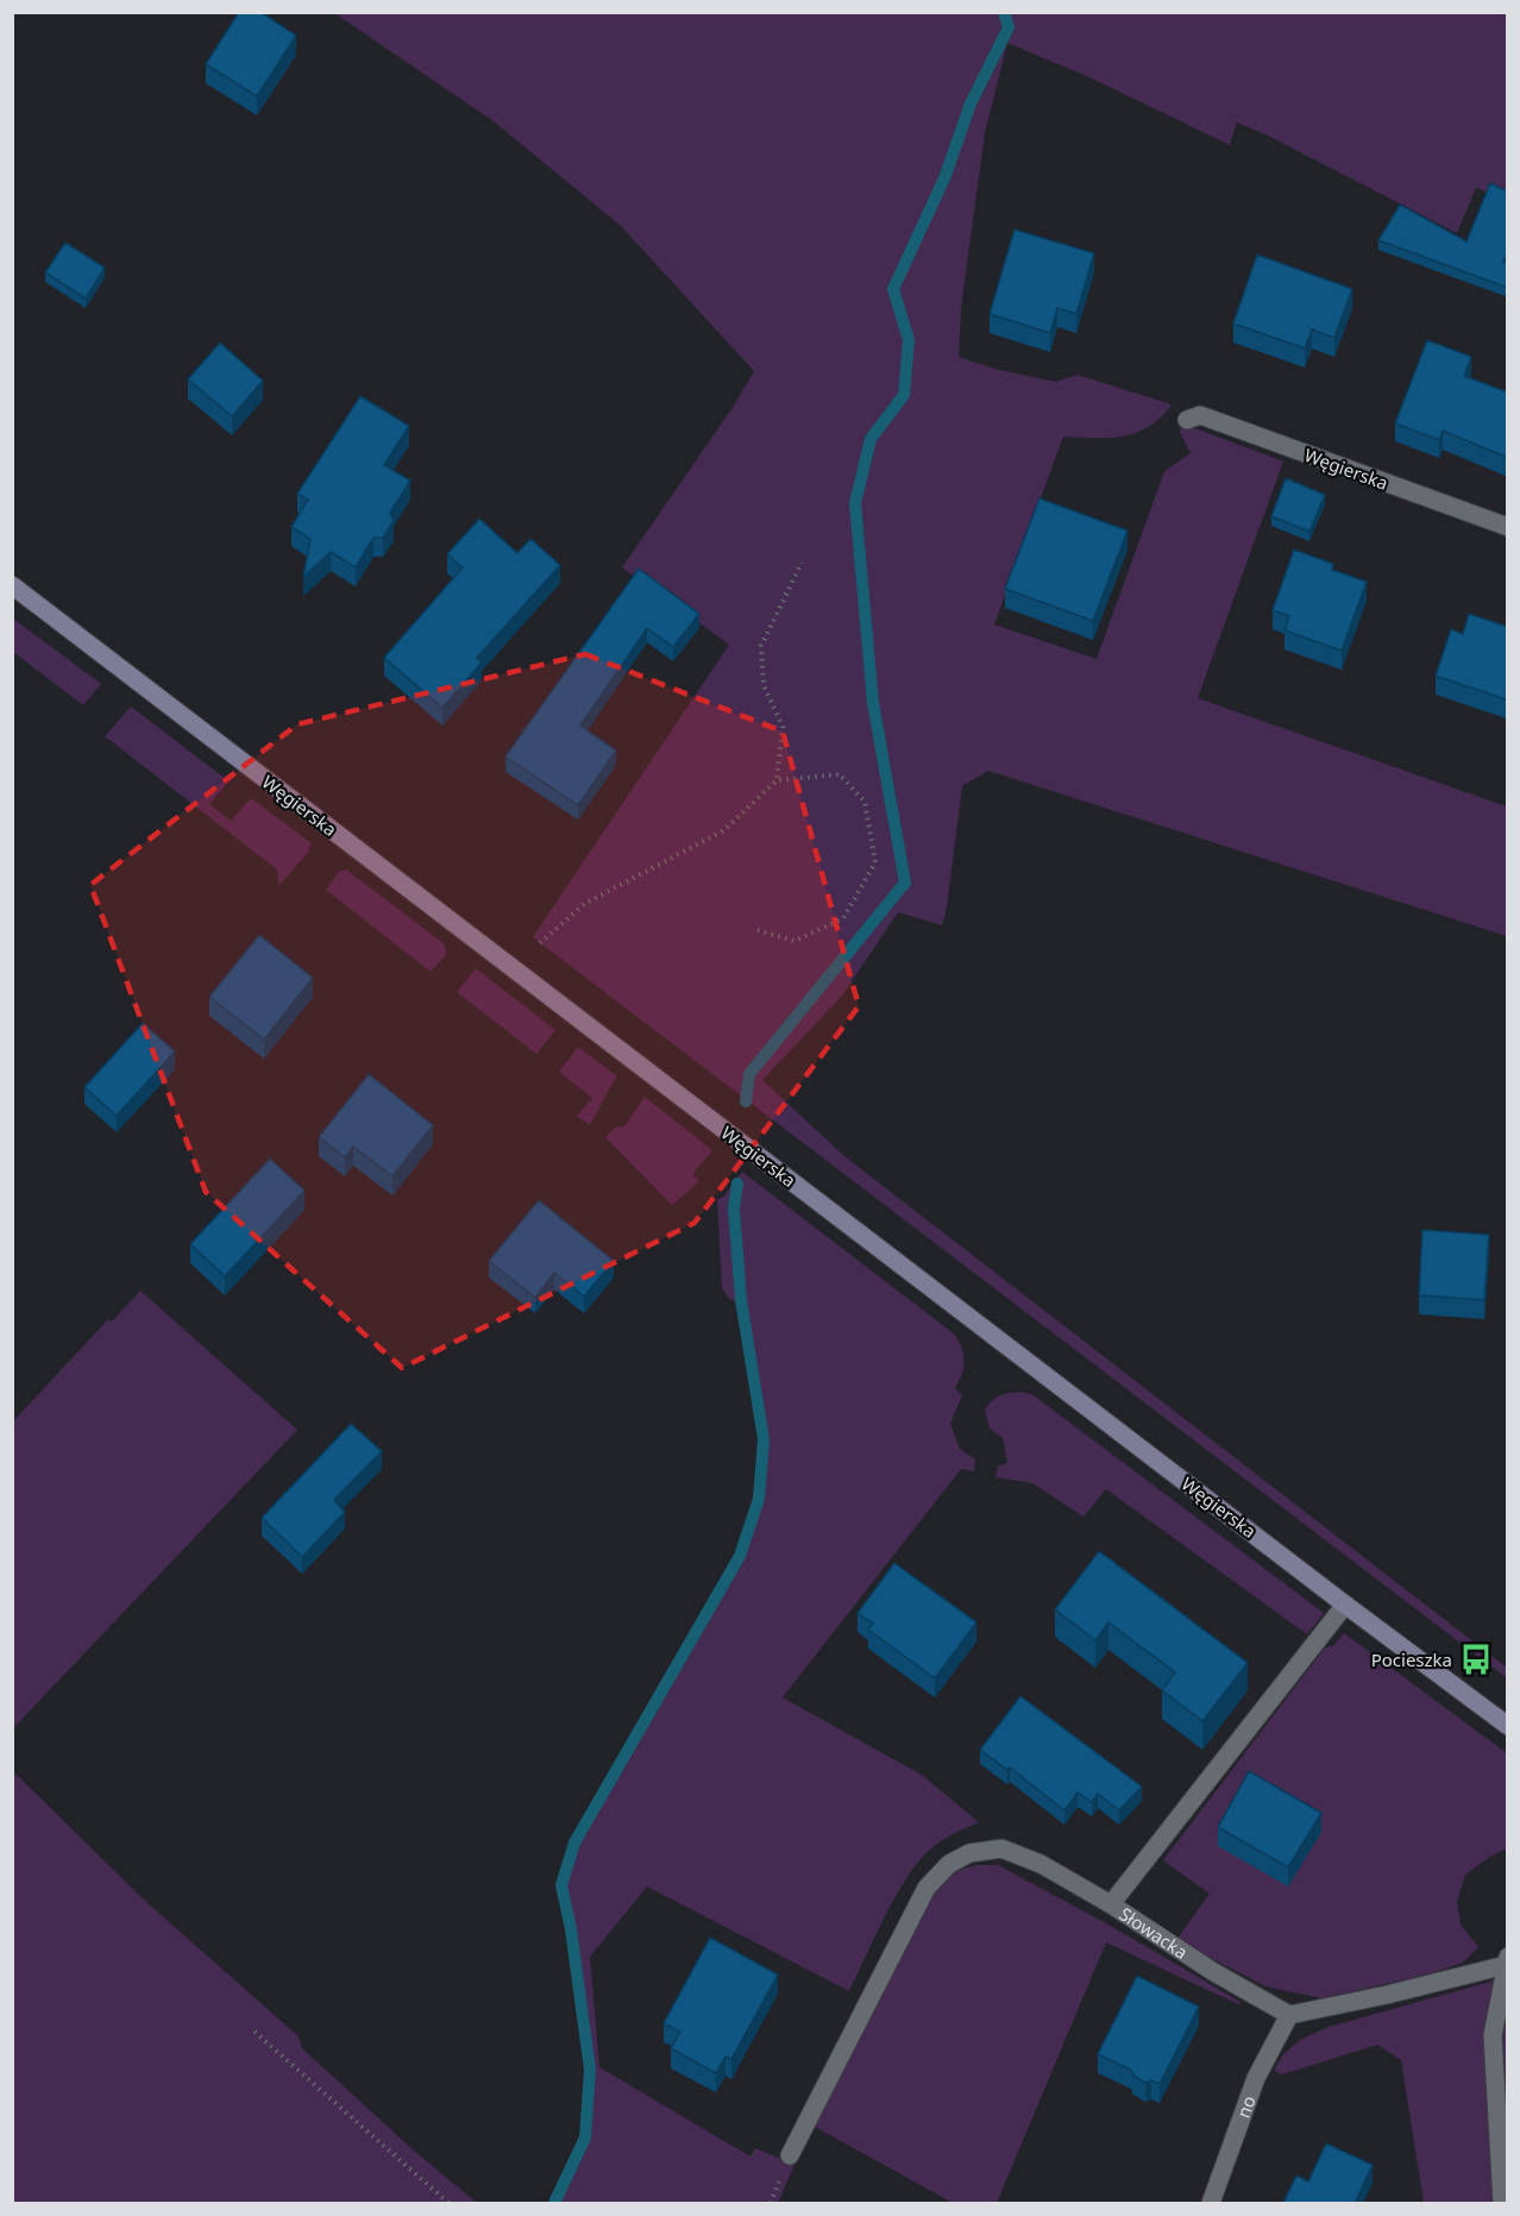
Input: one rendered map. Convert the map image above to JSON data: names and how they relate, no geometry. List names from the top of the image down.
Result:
{
  "streets": {
    "main road": ["Węgierska"],
    "street": ["Słowacka", "no"]
  },
  "crossings": [
    ["Węgierska", "Słowacka"],
    ["Słowacka", "no"]
  ],
  "places": {
    "bus stop": ["Pocieszka"]
  }
}
